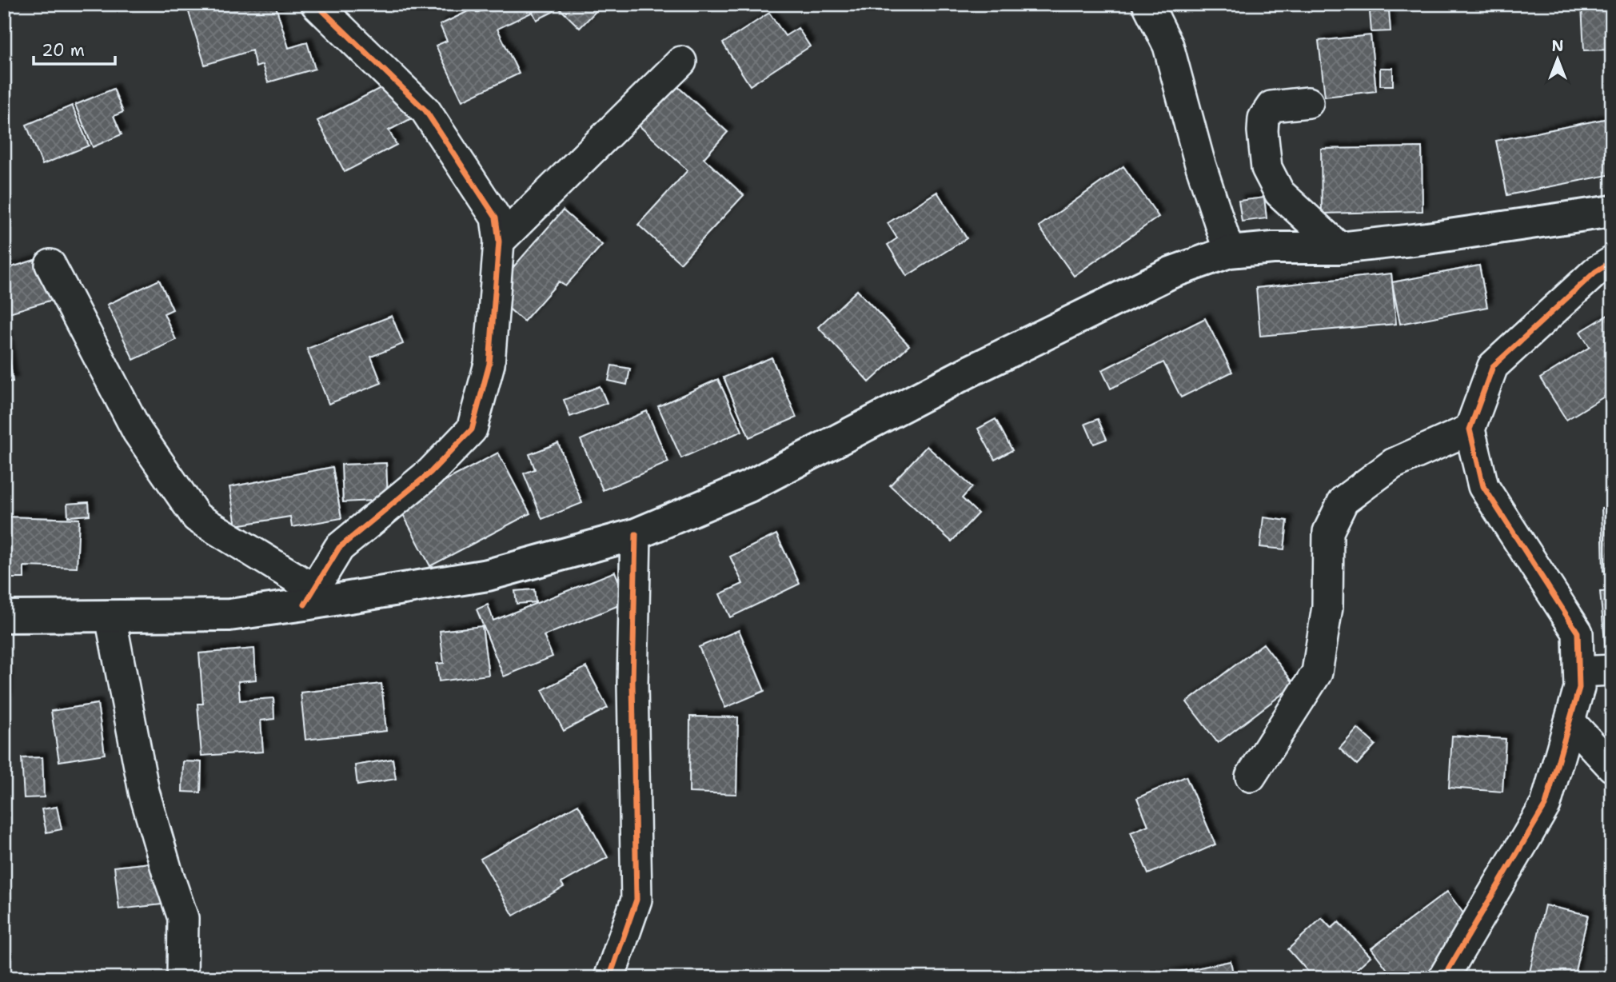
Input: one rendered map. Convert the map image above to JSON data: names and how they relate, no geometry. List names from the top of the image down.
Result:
{
  "scale_bar": "20 m",
  "north": "top"
}
